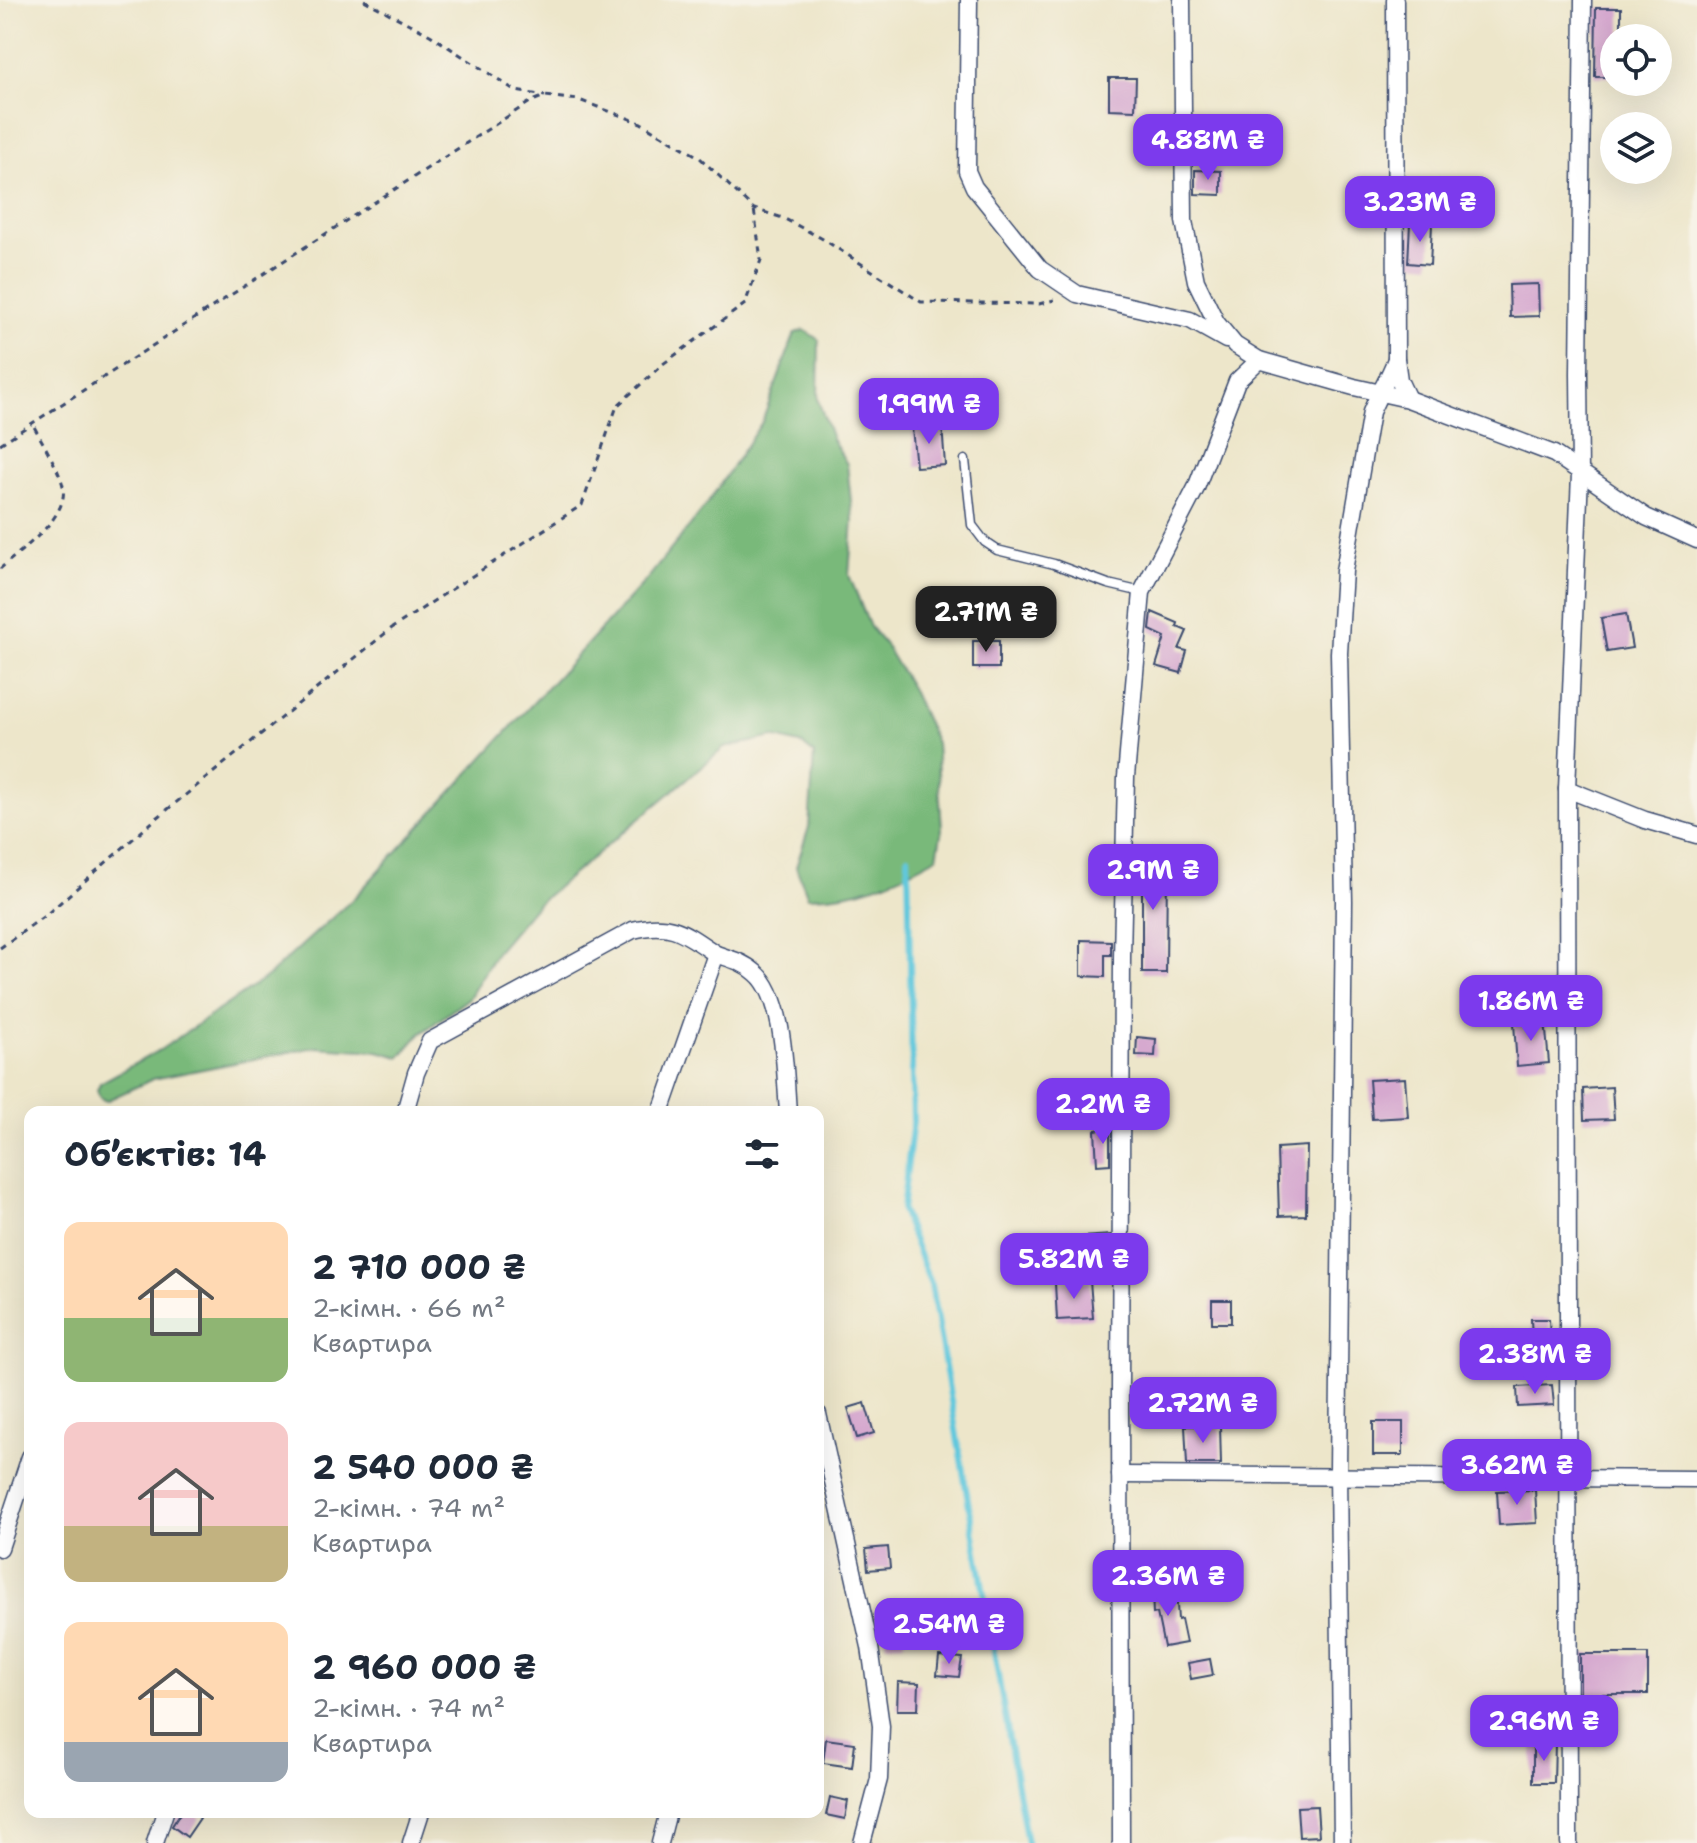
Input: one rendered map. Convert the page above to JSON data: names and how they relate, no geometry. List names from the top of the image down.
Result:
{
  "page": {
    "price": [
      "4.88M ₴",
      "3.23M ₴",
      "1.99M ₴",
      "2.71M ₴",
      "2.9M ₴",
      "1.86M ₴",
      "2.2M ₴",
      "5.82M ₴",
      "2.38M ₴",
      "2.72M ₴",
      "3.62M ₴",
      "2.36M ₴",
      "2.54M ₴",
      "2.96M ₴"
    ],
    "heading": "Об’єктів: 14",
    "list": [
      {
        "name": "2 710 000 ₴",
        "note": "2-кімн. · 66 m² · Квартира"
      },
      {
        "name": "2 540 000 ₴",
        "note": "2-кімн. · 74 m² · Квартира"
      },
      {
        "name": "2 960 000 ₴",
        "note": "2-кімн. · 74 m² · Квартира"
      }
    ]
  }
}
